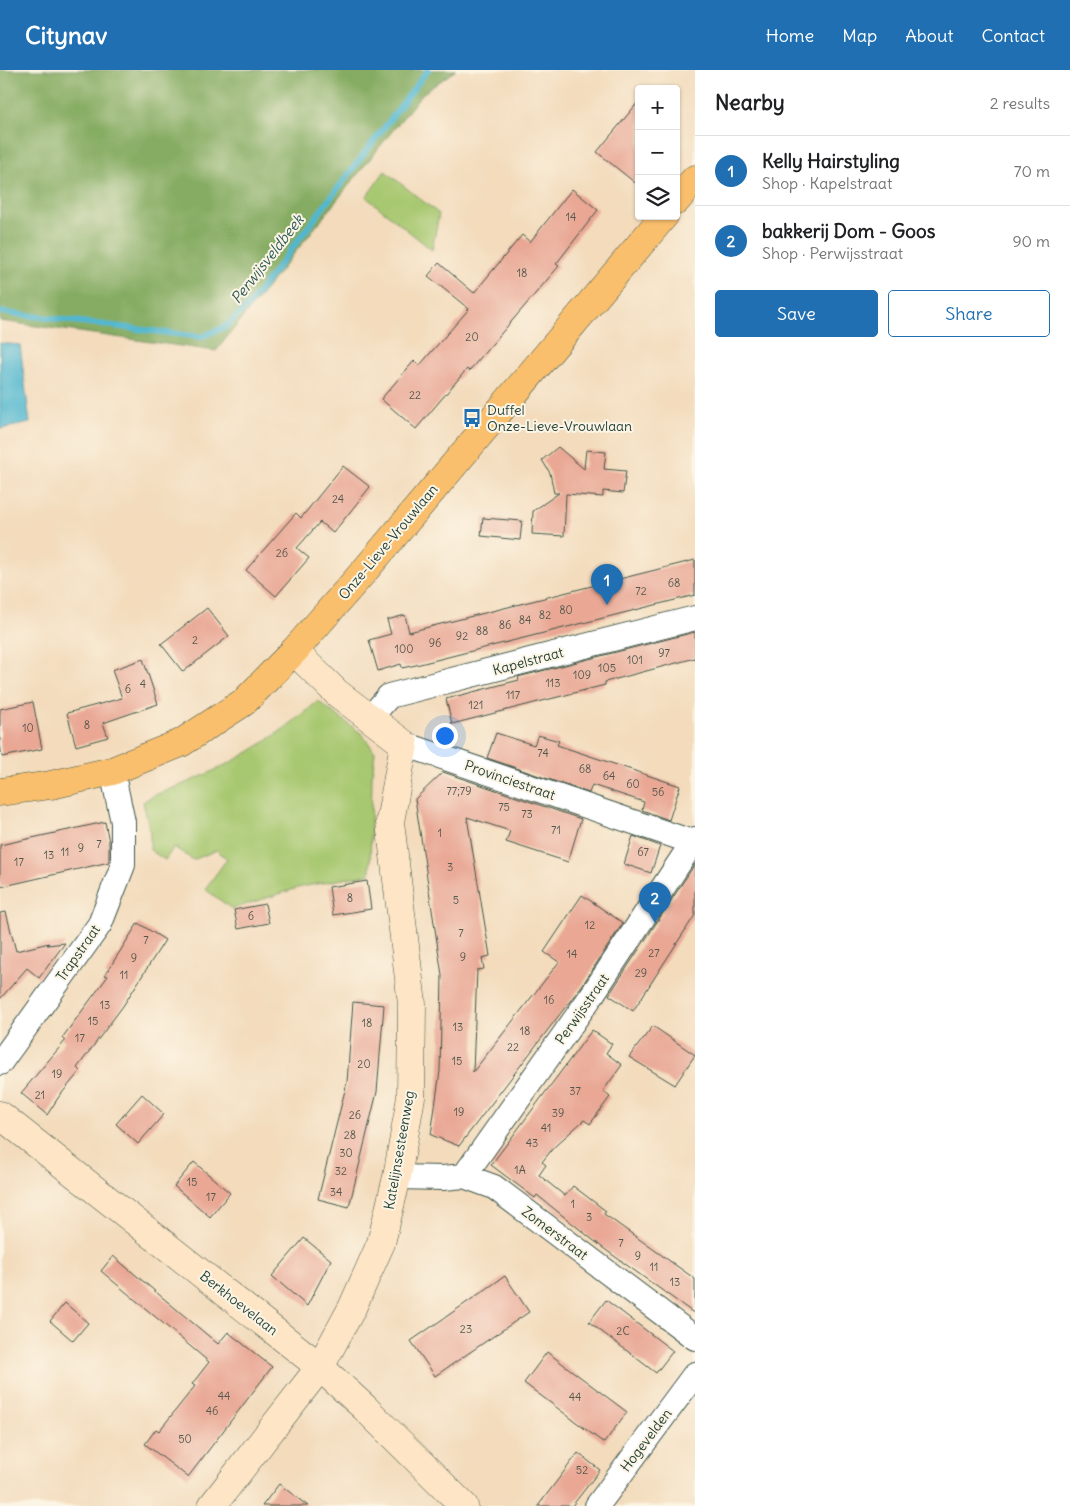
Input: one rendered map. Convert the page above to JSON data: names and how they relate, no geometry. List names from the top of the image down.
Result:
{
  "streets": {
    "main road": ["Onze-Lieve-Vrouwlaan"],
    "street": [
      "Kapelstraat",
      "Provinciestraat",
      "Trapstraat",
      "Perwijsstraat",
      "Katelijnsesteenweg",
      "Zomerstraat",
      "Berkhoevelaan",
      "Hogevelden"
    ]
  },
  "crossings": [
    ["Onze-Lieve-Vrouwlaan", "Provinciestraat"],
    ["Onze-Lieve-Vrouwlaan", "Trapstraat"],
    ["Kapelstraat", "Provinciestraat"],
    ["Provinciestraat", "Perwijsstraat"],
    ["Provinciestraat", "Katelijnsesteenweg"],
    ["Perwijsstraat", "Zomerstraat"],
    ["Katelijnsesteenweg", "Zomerstraat"],
    ["Katelijnsesteenweg", "Berkhoevelaan"]
  ],
  "water": ["Perwijsveldbeek"],
  "places": {
    "bus stop": ["Duffel Onze-Lieve-Vrouwlaan"]
  },
  "house_numbers": [
    "14",
    "18",
    "20",
    "22",
    "24",
    "26",
    "68",
    "72",
    "80",
    "82",
    "84",
    "86",
    "88",
    "92",
    "2",
    "96",
    "100",
    "97",
    "101",
    "105",
    "109",
    "113",
    "4",
    "6",
    "117",
    "121",
    "8",
    "10",
    "74",
    "68",
    "64",
    "60",
    "77;79",
    "56",
    "75",
    "73",
    "71",
    "1",
    "7",
    "9",
    "11",
    "67",
    "13",
    "17",
    "3",
    "8",
    "5",
    "6",
    "12",
    "7",
    "7",
    "27",
    "14",
    "9",
    "9",
    "29",
    "11",
    "16",
    "13",
    "15",
    "18",
    "13",
    "18",
    "17",
    "22",
    "15",
    "20",
    "19",
    "37",
    "21",
    "19",
    "39",
    "26",
    "41",
    "28",
    "43",
    "30",
    "1A",
    "32",
    "15",
    "34",
    "17",
    "1",
    "3",
    "7",
    "9",
    "11",
    "13",
    "23",
    "2C",
    "44",
    "44",
    "46",
    "50",
    "52"
  ],
  "page": {
    "header": "Citynav",
    "nav": [
      "Home",
      "Map",
      "About",
      "Contact"
    ],
    "heading": ["Nearby", "2 results"],
    "map_buttons": ["+", "−"],
    "list": [
      {
        "mark": "1",
        "name": "Kelly Hairstyling",
        "note": "Shop · Kapelstraat",
        "value": "70 m"
      },
      {
        "mark": "2",
        "name": "bakkerij Dom - Goos",
        "note": "Shop · Perwijsstraat",
        "value": "90 m"
      }
    ],
    "buttons": ["Save", "Share"],
    "pins": ["1", "2"]
  }
}
